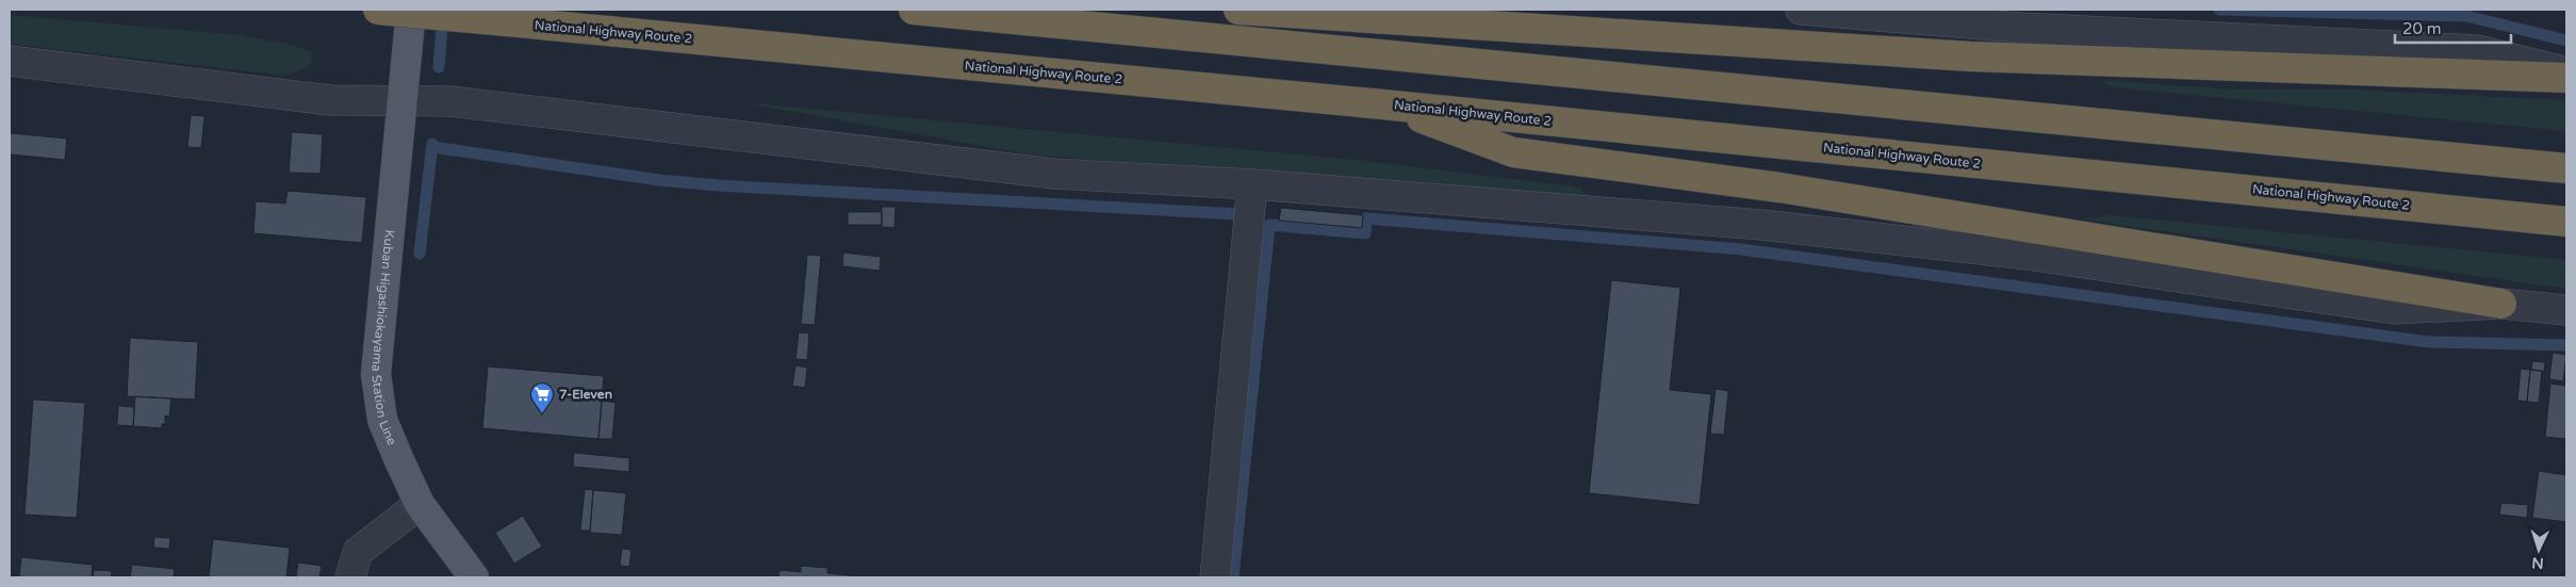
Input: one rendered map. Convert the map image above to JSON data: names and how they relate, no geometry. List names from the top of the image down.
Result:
{
  "streets": {
    "highway": ["National Highway Route 2"],
    "main road": ["Kuban Higashiokayama Station Line"]
  },
  "places": {
    "supermarket": ["7-Eleven"]
  },
  "scale_bar": "20 m",
  "north": "bottom"
}
